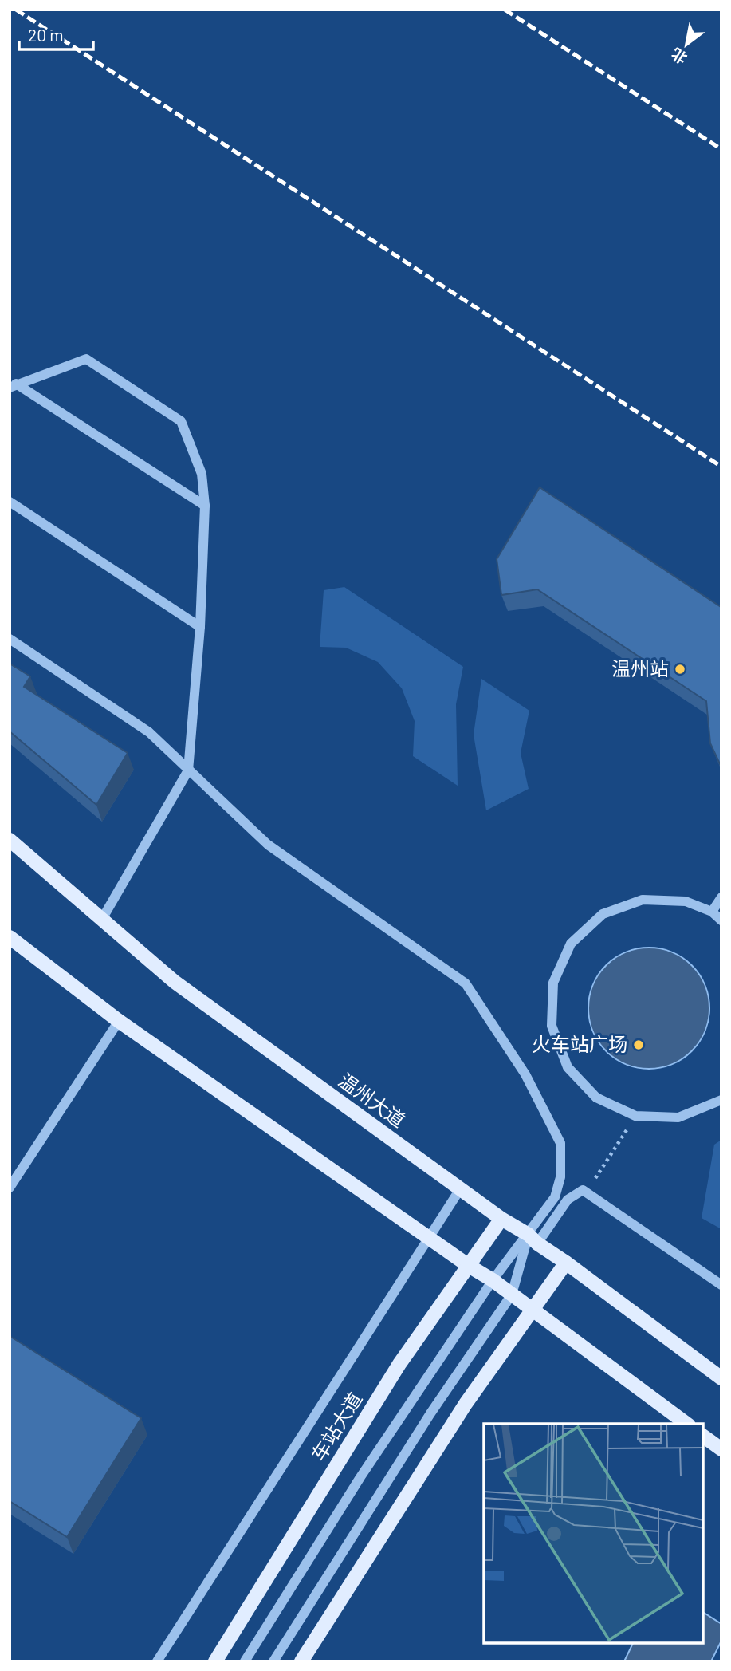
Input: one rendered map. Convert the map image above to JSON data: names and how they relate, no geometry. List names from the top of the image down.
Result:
{
  "streets": {
    "main road": ["温州大道", "车站大道"]
  },
  "crossings": [
    ["温州大道", "车站大道"]
  ],
  "places": ["温州站", "火车站广场"],
  "scale_bar": "20 m",
  "north": "bottom left"
}
